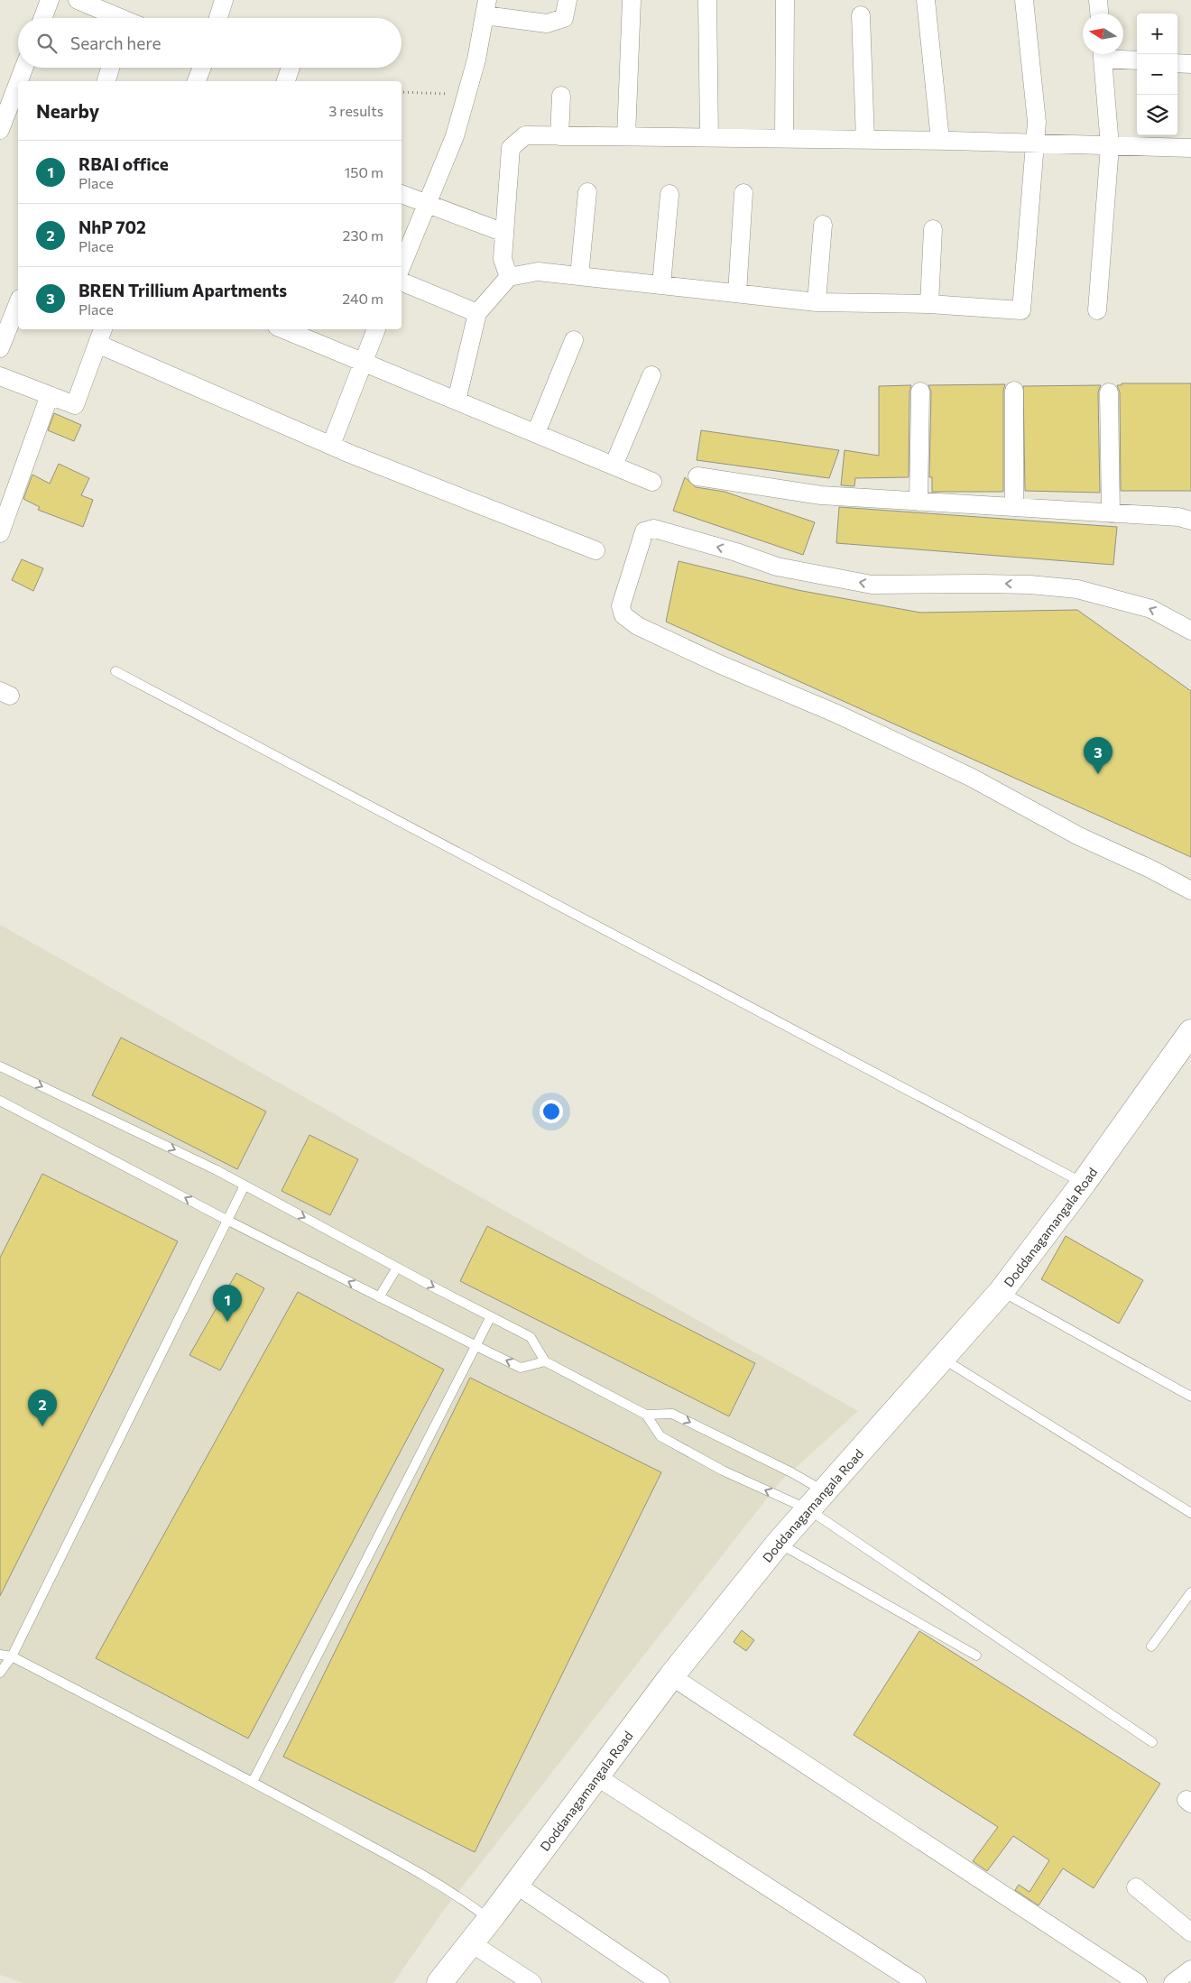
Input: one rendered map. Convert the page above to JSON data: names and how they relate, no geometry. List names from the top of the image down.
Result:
{
  "streets": {
    "street": ["Doddanagamangala Road"]
  },
  "north": "left",
  "page": {
    "map_buttons": ["+", "−"],
    "search": "Search here",
    "heading": ["Nearby", "3 results"],
    "list": [
      {
        "mark": "1",
        "name": "RBAI office",
        "note": "Place",
        "value": "150 m"
      },
      {
        "mark": "2",
        "name": "NhP 702",
        "note": "Place",
        "value": "230 m"
      },
      {
        "mark": "3",
        "name": "BREN Trillium Apartments",
        "note": "Place",
        "value": "240 m"
      }
    ],
    "pins": ["3", "1", "2"]
  }
}
